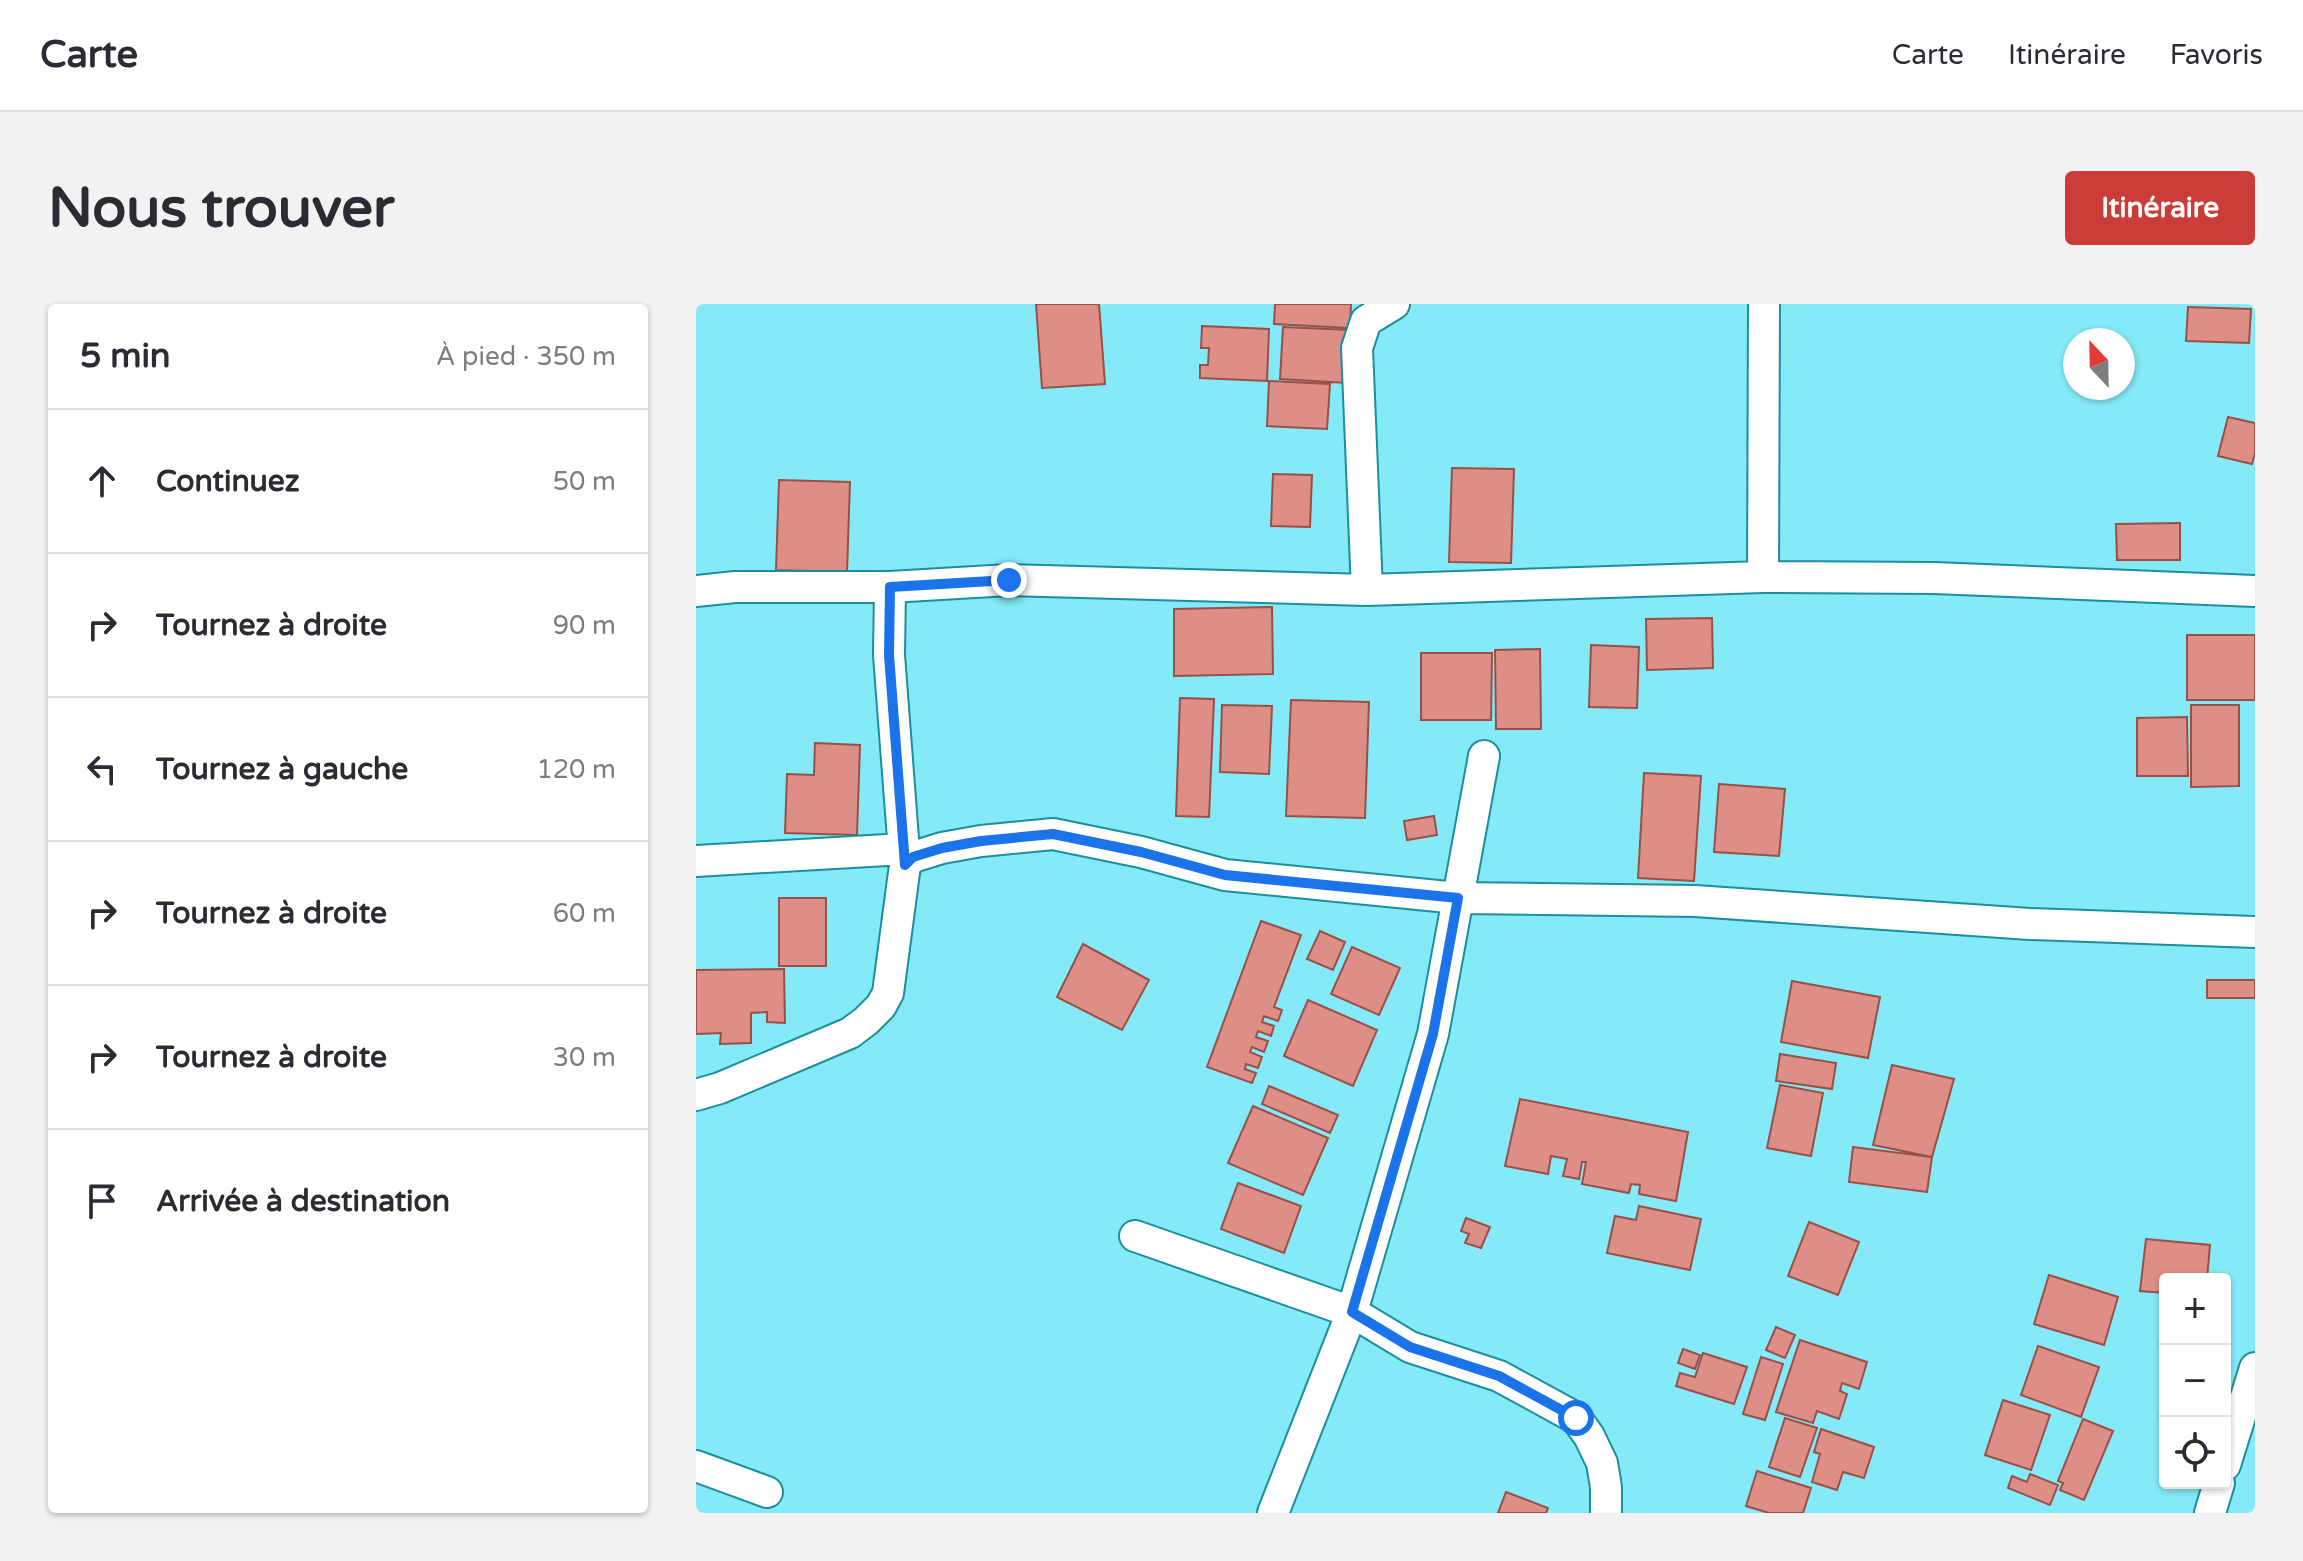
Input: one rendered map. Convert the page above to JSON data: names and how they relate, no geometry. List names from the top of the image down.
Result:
{
  "north": "top",
  "page": {
    "header": "Carte",
    "nav": ["Carte", "Itinéraire", "Favoris"],
    "buttons": "Itinéraire",
    "title": "Nous trouver",
    "heading": ["5 min", "À pied · 350 m"],
    "list": [
      ["Continuez", "50 m"],
      ["Tournez à droite", "90 m"],
      ["Tournez à gauche", "120 m"],
      ["Tournez à droite", "60 m"],
      ["Tournez à droite", "30 m"],
      "Arrivée à destination"
    ],
    "map_buttons": ["+", "−"]
  }
}
